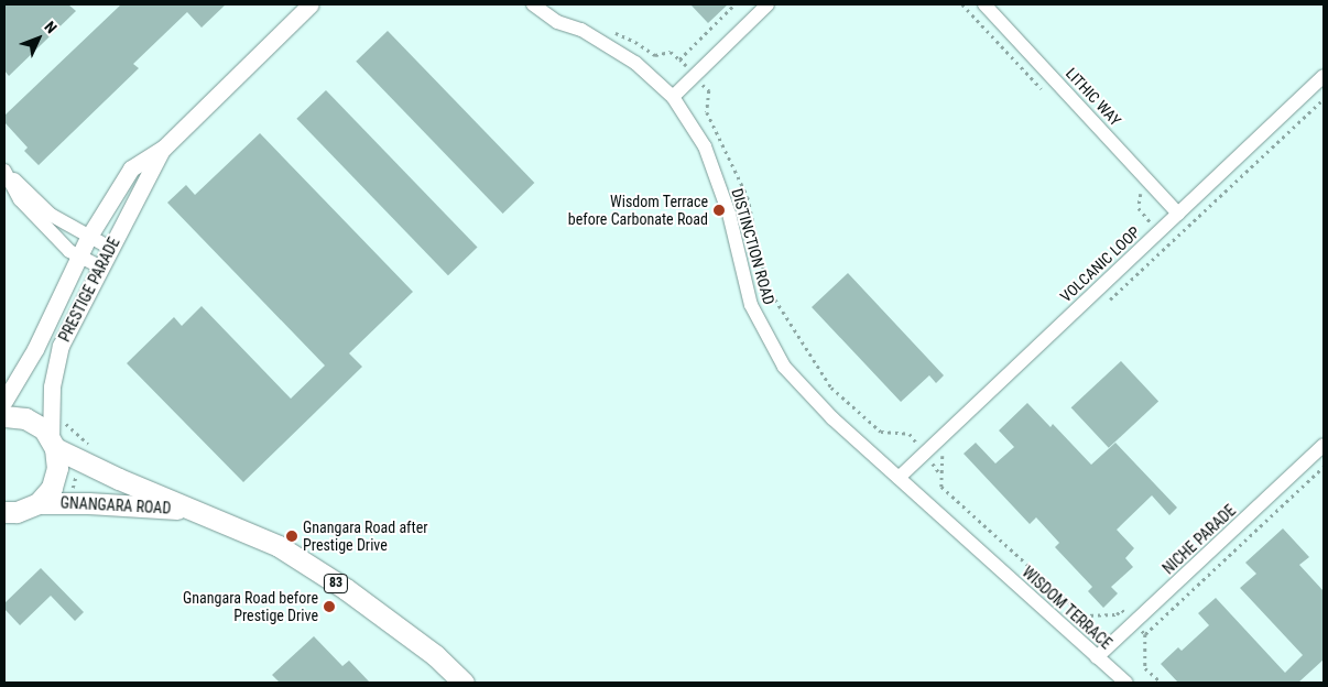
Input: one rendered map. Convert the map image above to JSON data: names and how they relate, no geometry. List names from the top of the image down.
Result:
{
  "streets": {
    "main road": ["GNANGARA ROAD", "83"],
    "street": [
      "LITHIC WAY",
      "DISTINCTION ROAD",
      "VOLCANIC LOOP",
      "PRESTIGE PARADE",
      "NICHE PARADE",
      "WISDOM TERRACE"
    ]
  },
  "crossings": [
    ["LITHIC WAY", "VOLCANIC LOOP"],
    ["DISTINCTION ROAD", "VOLCANIC LOOP"],
    ["DISTINCTION ROAD", "WISDOM TERRACE"],
    ["PRESTIGE PARADE", "GNANGARA ROAD"],
    ["NICHE PARADE", "WISDOM TERRACE"]
  ],
  "places": ["Wisdom Terrace before Carbonate Road", "Gnangara Road after Prestige Drive", "Gnangara Road before Prestige Drive"],
  "north": "top right"
}
